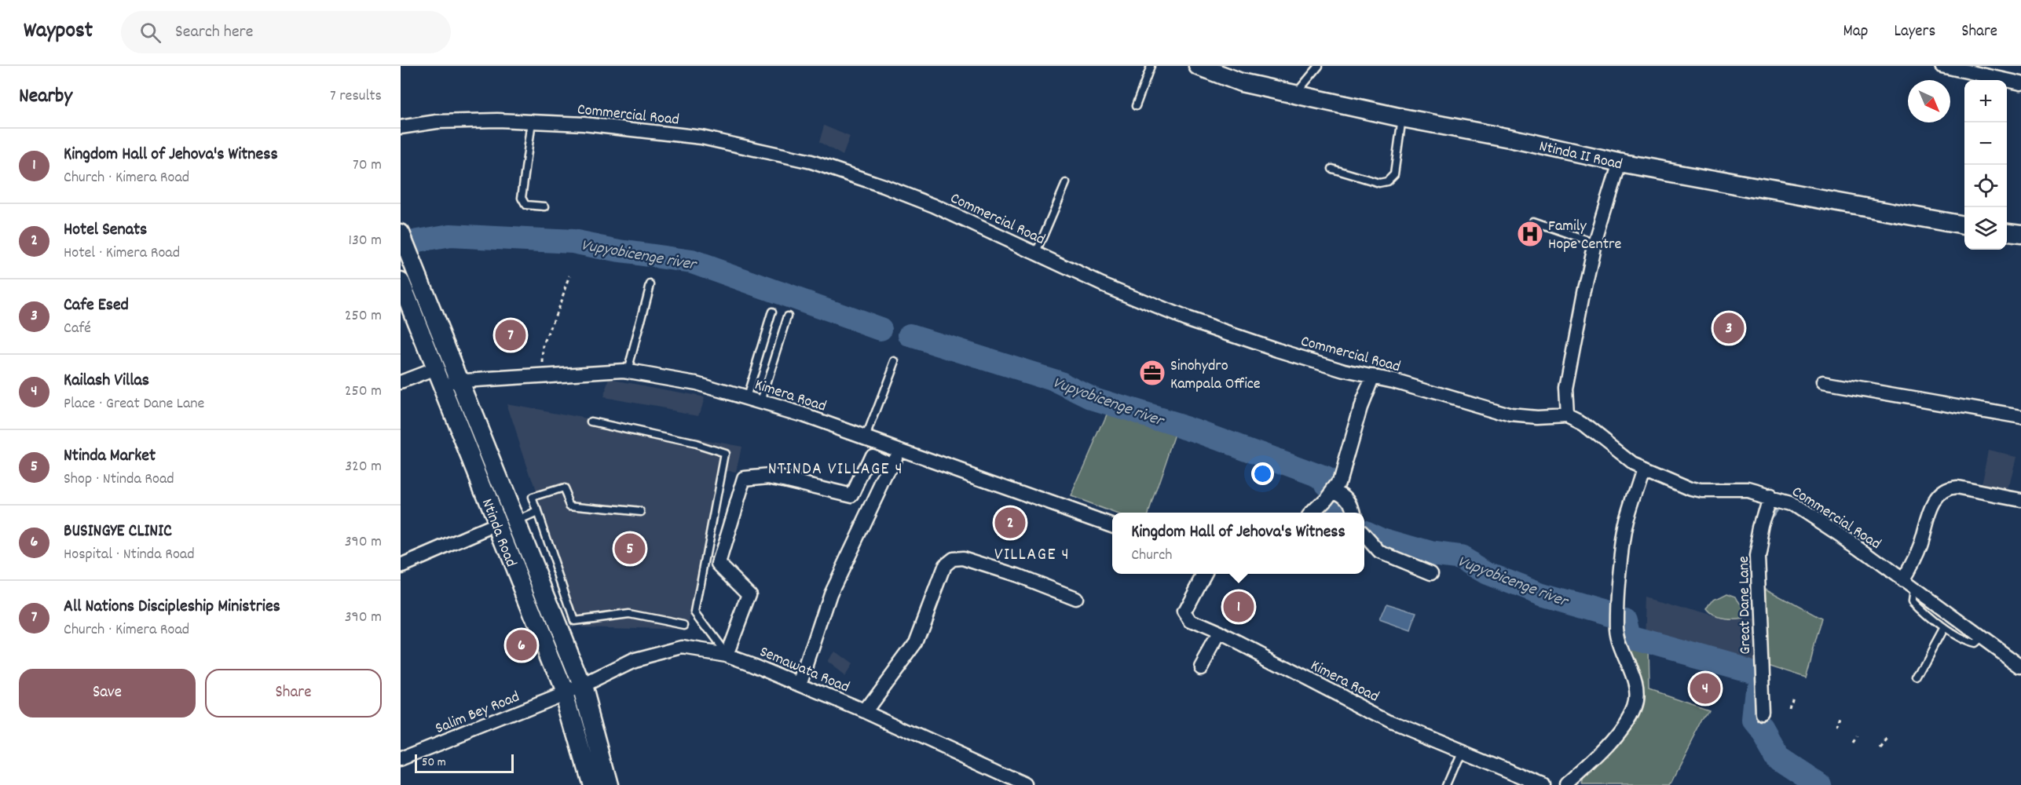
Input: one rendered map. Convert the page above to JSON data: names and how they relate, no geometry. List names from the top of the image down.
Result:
{
  "streets": {
    "main road": ["Ntinda II Road", "Ntinda Road"],
    "street": [
      "Commercial Road",
      "Kimera Road",
      "Great Dane Lane",
      "Semawata Road",
      "Salim Bey Road"
    ]
  },
  "crossings": [
    ["Commercial Road", "Great Dane Lane"],
    ["Kimera Road", "Ntinda Road"],
    ["Ntinda Road", "Semawata Road"],
    ["Ntinda Road", "Salim Bey Road"],
    ["Semawata Road", "Salim Bey Road"]
  ],
  "districts": ["NTINDA VILLAGE 4", "VILLAGE 4"],
  "water": ["Vupyobicenge river"],
  "places": {
    "hospital": ["Family Hope Centre"],
    "office": ["Sinohydro Kampala Office"]
  },
  "scale_bar": "50 m",
  "north": "bottom right",
  "page": {
    "header": "Waypost",
    "search": "Search here",
    "nav": ["Map", "Layers", "Share"],
    "heading": ["Nearby", "7 results"],
    "map_buttons": ["+", "−"],
    "list": [
      {
        "mark": "1",
        "name": "Kingdom Hall of Jehova's Witness",
        "note": "Church · Kimera Road",
        "value": "70 m"
      },
      {
        "mark": "2",
        "name": "Hotel Senats",
        "note": "Hotel · Kimera Road",
        "value": "130 m"
      },
      {
        "mark": "3",
        "name": "Cafe Esed",
        "note": "Café",
        "value": "250 m"
      },
      {
        "mark": "4",
        "name": "Kailash Villas",
        "note": "Place · Great Dane Lane",
        "value": "250 m"
      },
      {
        "mark": "5",
        "name": "Ntinda Market",
        "note": "Shop · Ntinda Road",
        "value": "320 m"
      },
      {
        "mark": "6",
        "name": "BUSINGYE CLINIC",
        "note": "Hospital · Ntinda Road",
        "value": "390 m"
      },
      {
        "mark": "7",
        "name": "All Nations Discipleship Ministries",
        "note": "Church · Kimera Road",
        "value": "390 m"
      }
    ],
    "pins": [
      "3",
      "7",
      "2",
      "5",
      "1",
      "6",
      "4"
    ],
    "popup": ["Kingdom Hall of Jehova's Witness", "Church"],
    "buttons": ["Save", "Share"],
    "scale": "50 m"
  }
}
